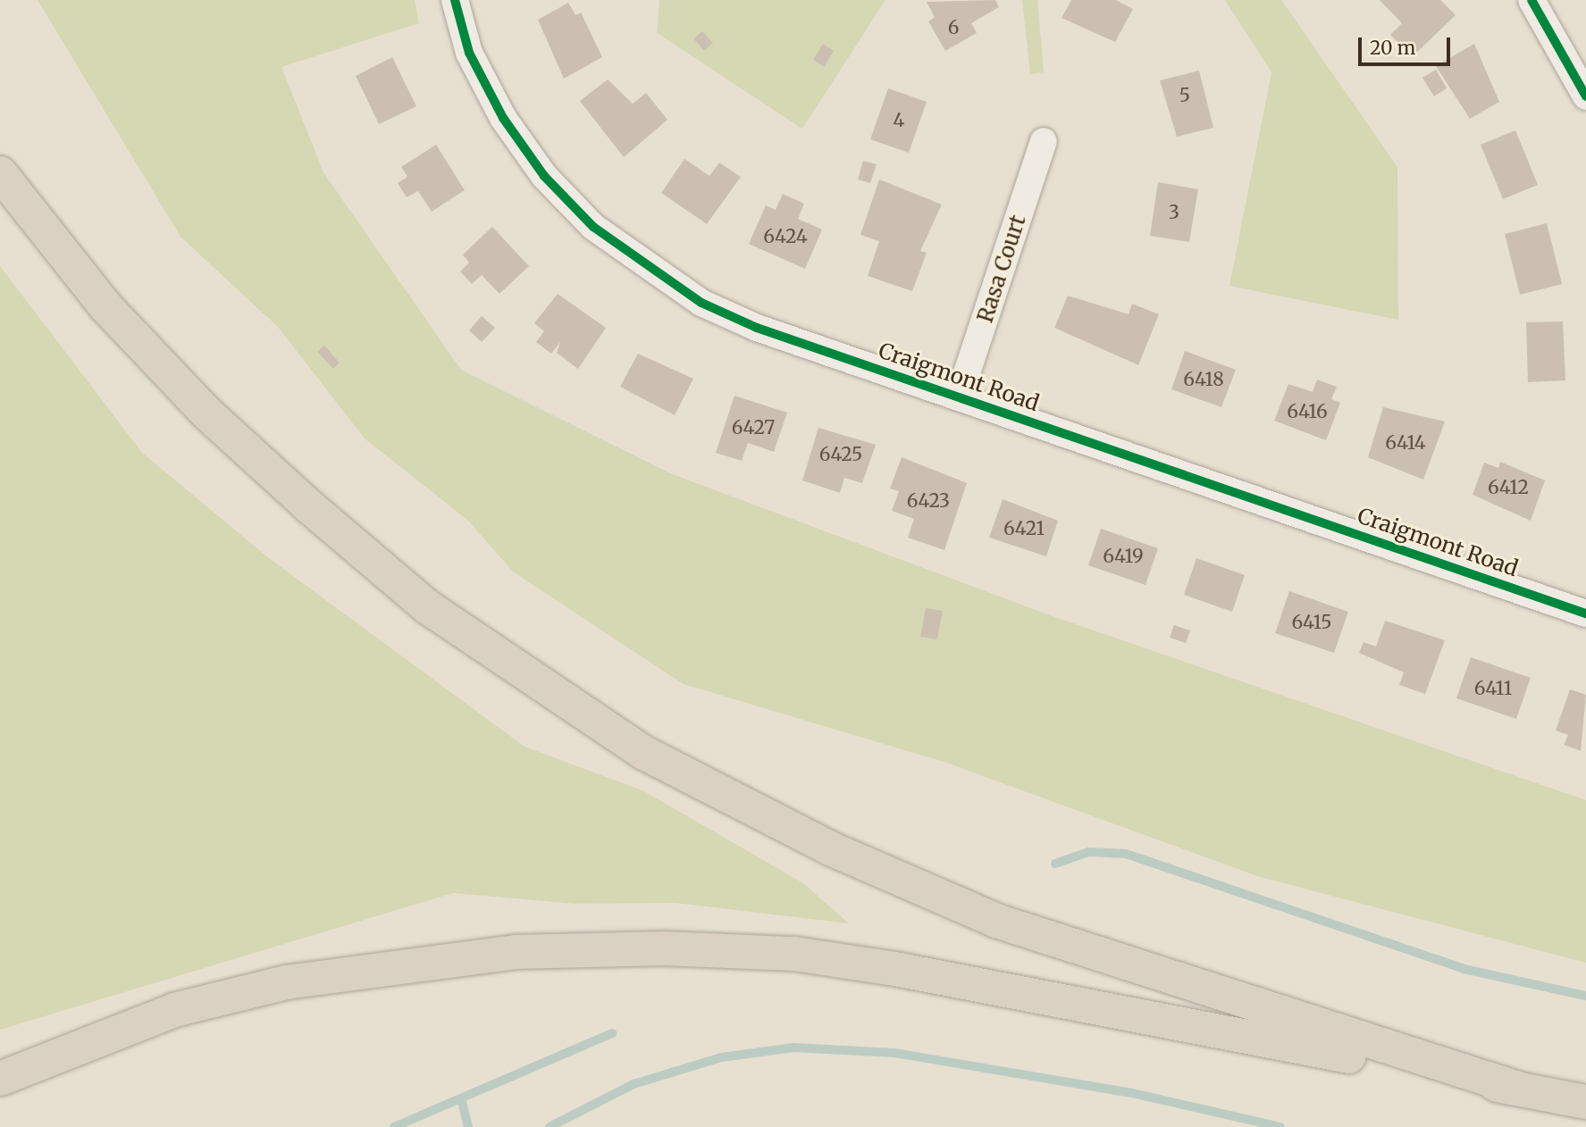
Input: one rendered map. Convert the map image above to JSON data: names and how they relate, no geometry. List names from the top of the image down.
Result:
{
  "streets": {
    "street": ["Rasa Court", "Craigmont Road"]
  },
  "crossings": [
    ["Rasa Court", "Craigmont Road"]
  ],
  "house_numbers": [
    "6",
    "5",
    "4",
    "3",
    "6424",
    "6418",
    "6416",
    "6427",
    "6414",
    "6425",
    "6412",
    "6423",
    "6421",
    "6419",
    "6415",
    "6411"
  ],
  "scale_bar": "20 m"
}
